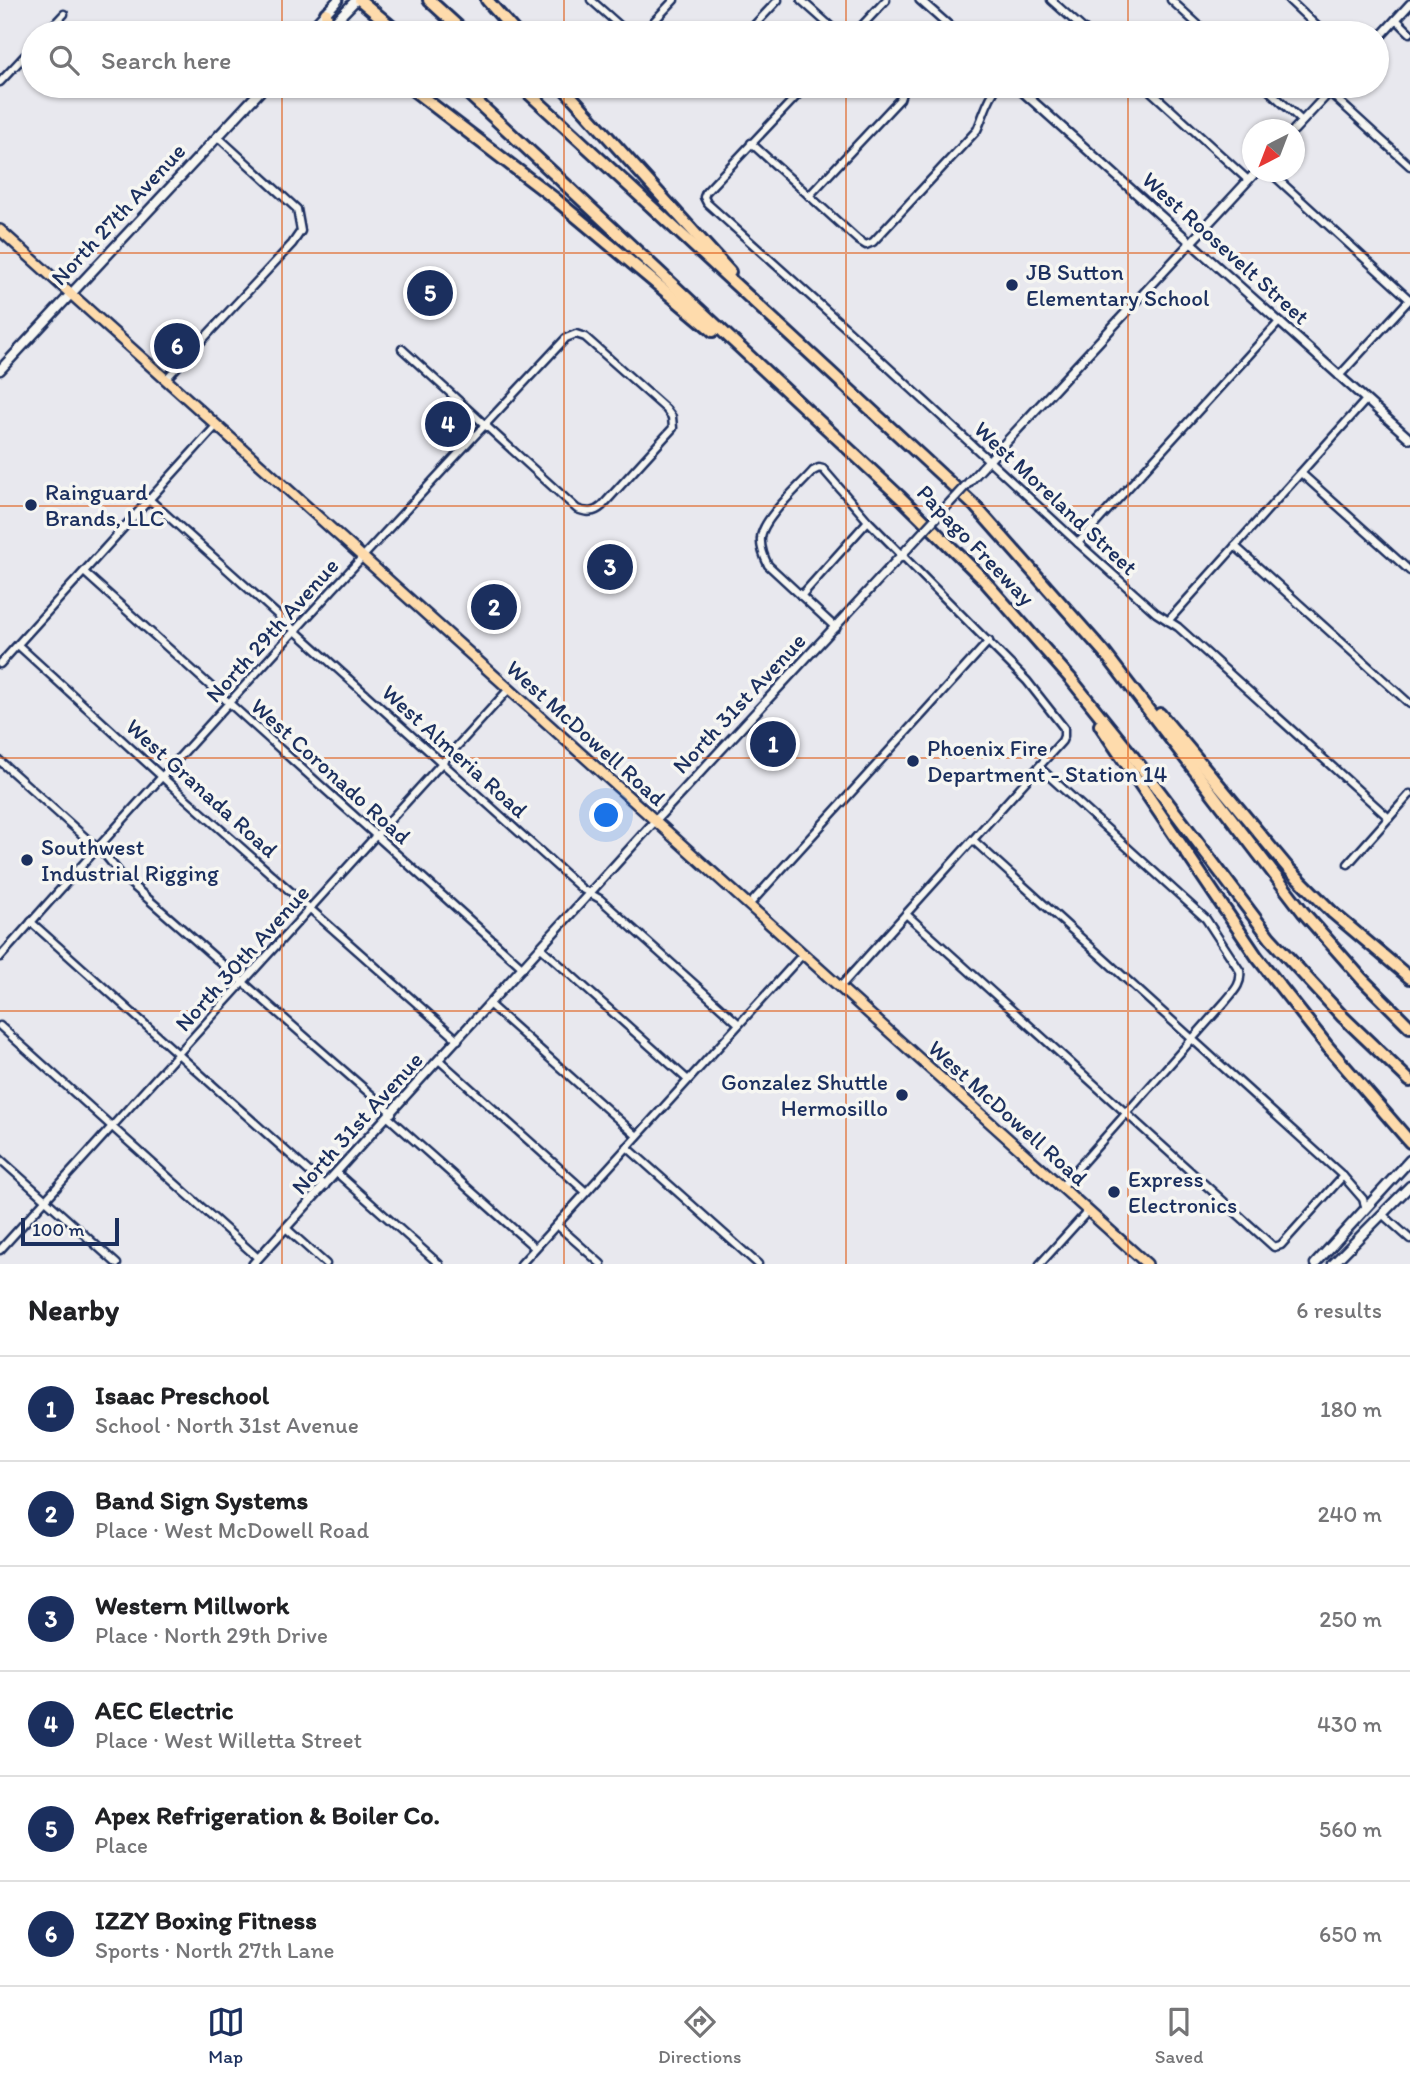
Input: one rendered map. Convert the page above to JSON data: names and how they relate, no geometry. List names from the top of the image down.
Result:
{
  "streets": {
    "highway": ["Papago Freeway"],
    "main road": ["North 27th Avenue", "West McDowell Road"],
    "street": [
      "West Roosevelt Street",
      "West Moreland Street",
      "North 29th Avenue",
      "North 31st Avenue",
      "West Almeria Road",
      "West Coronado Road",
      "West Granada Road",
      "North 30th Avenue"
    ]
  },
  "crossings": [
    ["North 27th Avenue", "West McDowell Road"],
    ["West Roosevelt Street", "North 31st Avenue"],
    ["West Moreland Street", "North 31st Avenue"],
    ["North 29th Avenue", "West McDowell Road"],
    ["North 29th Avenue", "West Almeria Road"],
    ["North 29th Avenue", "West Coronado Road"],
    ["North 29th Avenue", "West Granada Road"],
    ["North 31st Avenue", "West McDowell Road"],
    ["North 31st Avenue", "West Almeria Road"],
    ["North 31st Avenue", "West Coronado Road"],
    ["North 31st Avenue", "West Granada Road"],
    ["West McDowell Road", "North 30th Avenue"],
    ["West Almeria Road", "North 30th Avenue"],
    ["West Coronado Road", "North 30th Avenue"],
    ["West Granada Road", "North 30th Avenue"]
  ],
  "places": [
    "JB Sutton Elementary School",
    "Rainguard Brands, LLC",
    "Phoenix Fire Department - Station 14",
    "Southwest Industrial Rigging",
    "Gonzalez Shuttle Hermosillo",
    "Express Electronics"
  ],
  "scale_bar": "100 m",
  "north": "bottom left",
  "page": {
    "search": "Search here",
    "pins": [
      "5",
      "6",
      "4",
      "3",
      "2",
      "1"
    ],
    "scale": "100 m",
    "heading": ["Nearby", "6 results"],
    "list": [
      {
        "mark": "1",
        "name": "Isaac Preschool",
        "note": "School · North 31st Avenue",
        "value": "180 m"
      },
      {
        "mark": "2",
        "name": "Band Sign Systems",
        "note": "Place · West McDowell Road",
        "value": "240 m"
      },
      {
        "mark": "3",
        "name": "Western Millwork",
        "note": "Place · North 29th Drive",
        "value": "250 m"
      },
      {
        "mark": "4",
        "name": "AEC Electric",
        "note": "Place · West Willetta Street",
        "value": "430 m"
      },
      {
        "mark": "5",
        "name": "Apex Refrigeration & Boiler Co.",
        "note": "Place",
        "value": "560 m"
      },
      {
        "mark": "6",
        "name": "IZZY Boxing Fitness",
        "note": "Sports · North 27th Lane",
        "value": "650 m"
      }
    ],
    "nav": ["Map", "Directions", "Saved"]
  }
}
